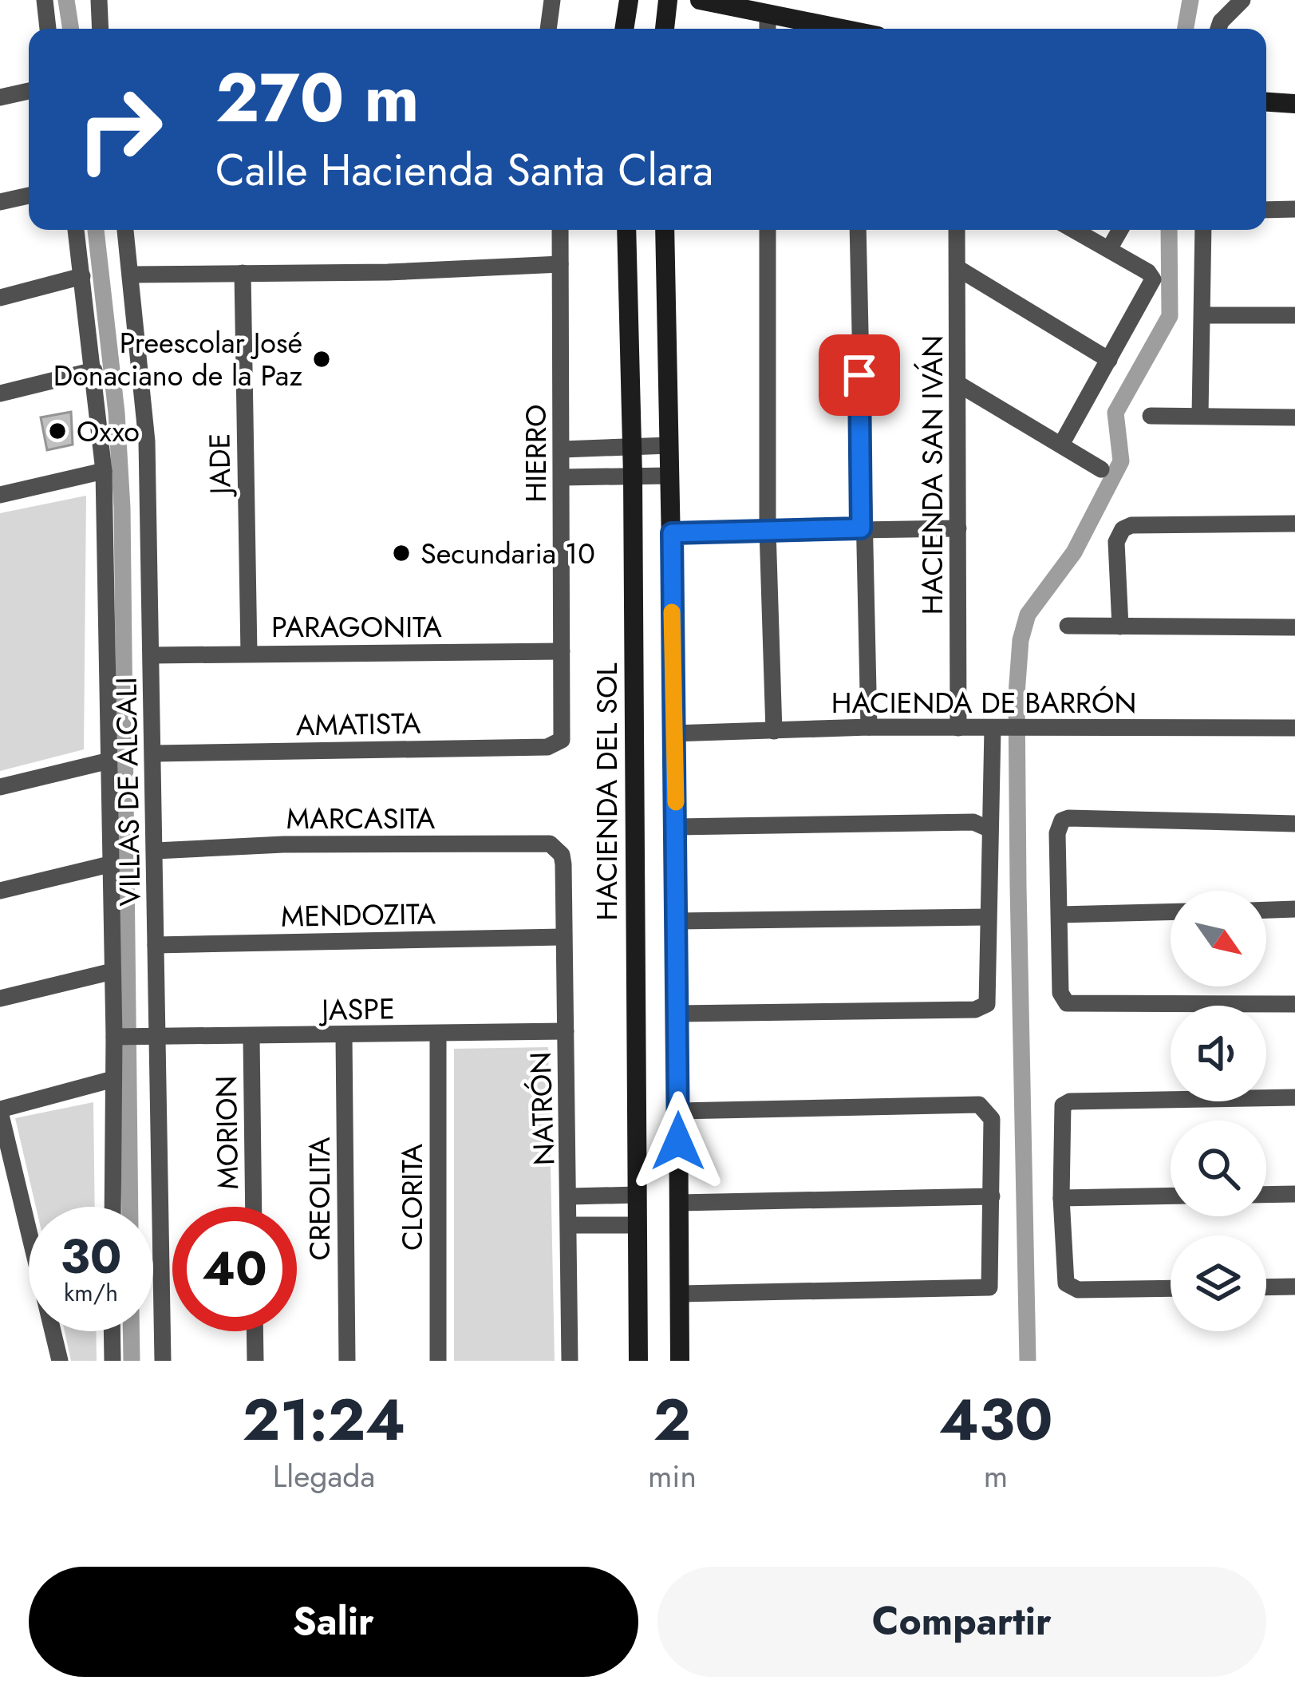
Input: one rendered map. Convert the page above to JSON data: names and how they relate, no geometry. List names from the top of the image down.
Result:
{
  "streets": {
    "street": [
      "HIERRO",
      "JADE",
      "HACIENDA SAN IVÁN",
      "PARAGONITA",
      "HACIENDA DE BARRÓN",
      "AMATISTA",
      "VILLAS DE ALCALI",
      "HACIENDA DEL SOL",
      "MARCASITA",
      "MENDOZITA",
      "JASPE",
      "NATRÓN",
      "MORION",
      "CLORITA",
      "CREOLITA"
    ]
  },
  "crossings": [
    ["HIERRO", "PARAGONITA"],
    ["HIERRO", "AMATISTA"],
    ["JADE", "PARAGONITA"],
    ["HACIENDA SAN IVÁN", "HACIENDA DE BARRÓN"],
    ["PARAGONITA", "VILLAS DE ALCALI"],
    ["AMATISTA", "VILLAS DE ALCALI"],
    ["VILLAS DE ALCALI", "MARCASITA"],
    ["VILLAS DE ALCALI", "MENDOZITA"],
    ["VILLAS DE ALCALI", "JASPE"],
    ["MARCASITA", "NATRÓN"],
    ["MENDOZITA", "NATRÓN"],
    ["JASPE", "NATRÓN"],
    ["JASPE", "MORION"],
    ["JASPE", "CLORITA"],
    ["JASPE", "CREOLITA"]
  ],
  "places": ["Preescolar José Donaciano de la Paz", "Oxxo", "Secundaria 10"],
  "north": "bottom right",
  "page": {
    "turn": ["270 m", "Calle Hacienda Santa Clara"],
    "speed": "30 km/h",
    "limit": "40",
    "eta": [
      "21:24",
      "Llegada",
      "2",
      "min",
      "430",
      "m"
    ],
    "buttons": ["Salir", "Compartir"]
  }
}
